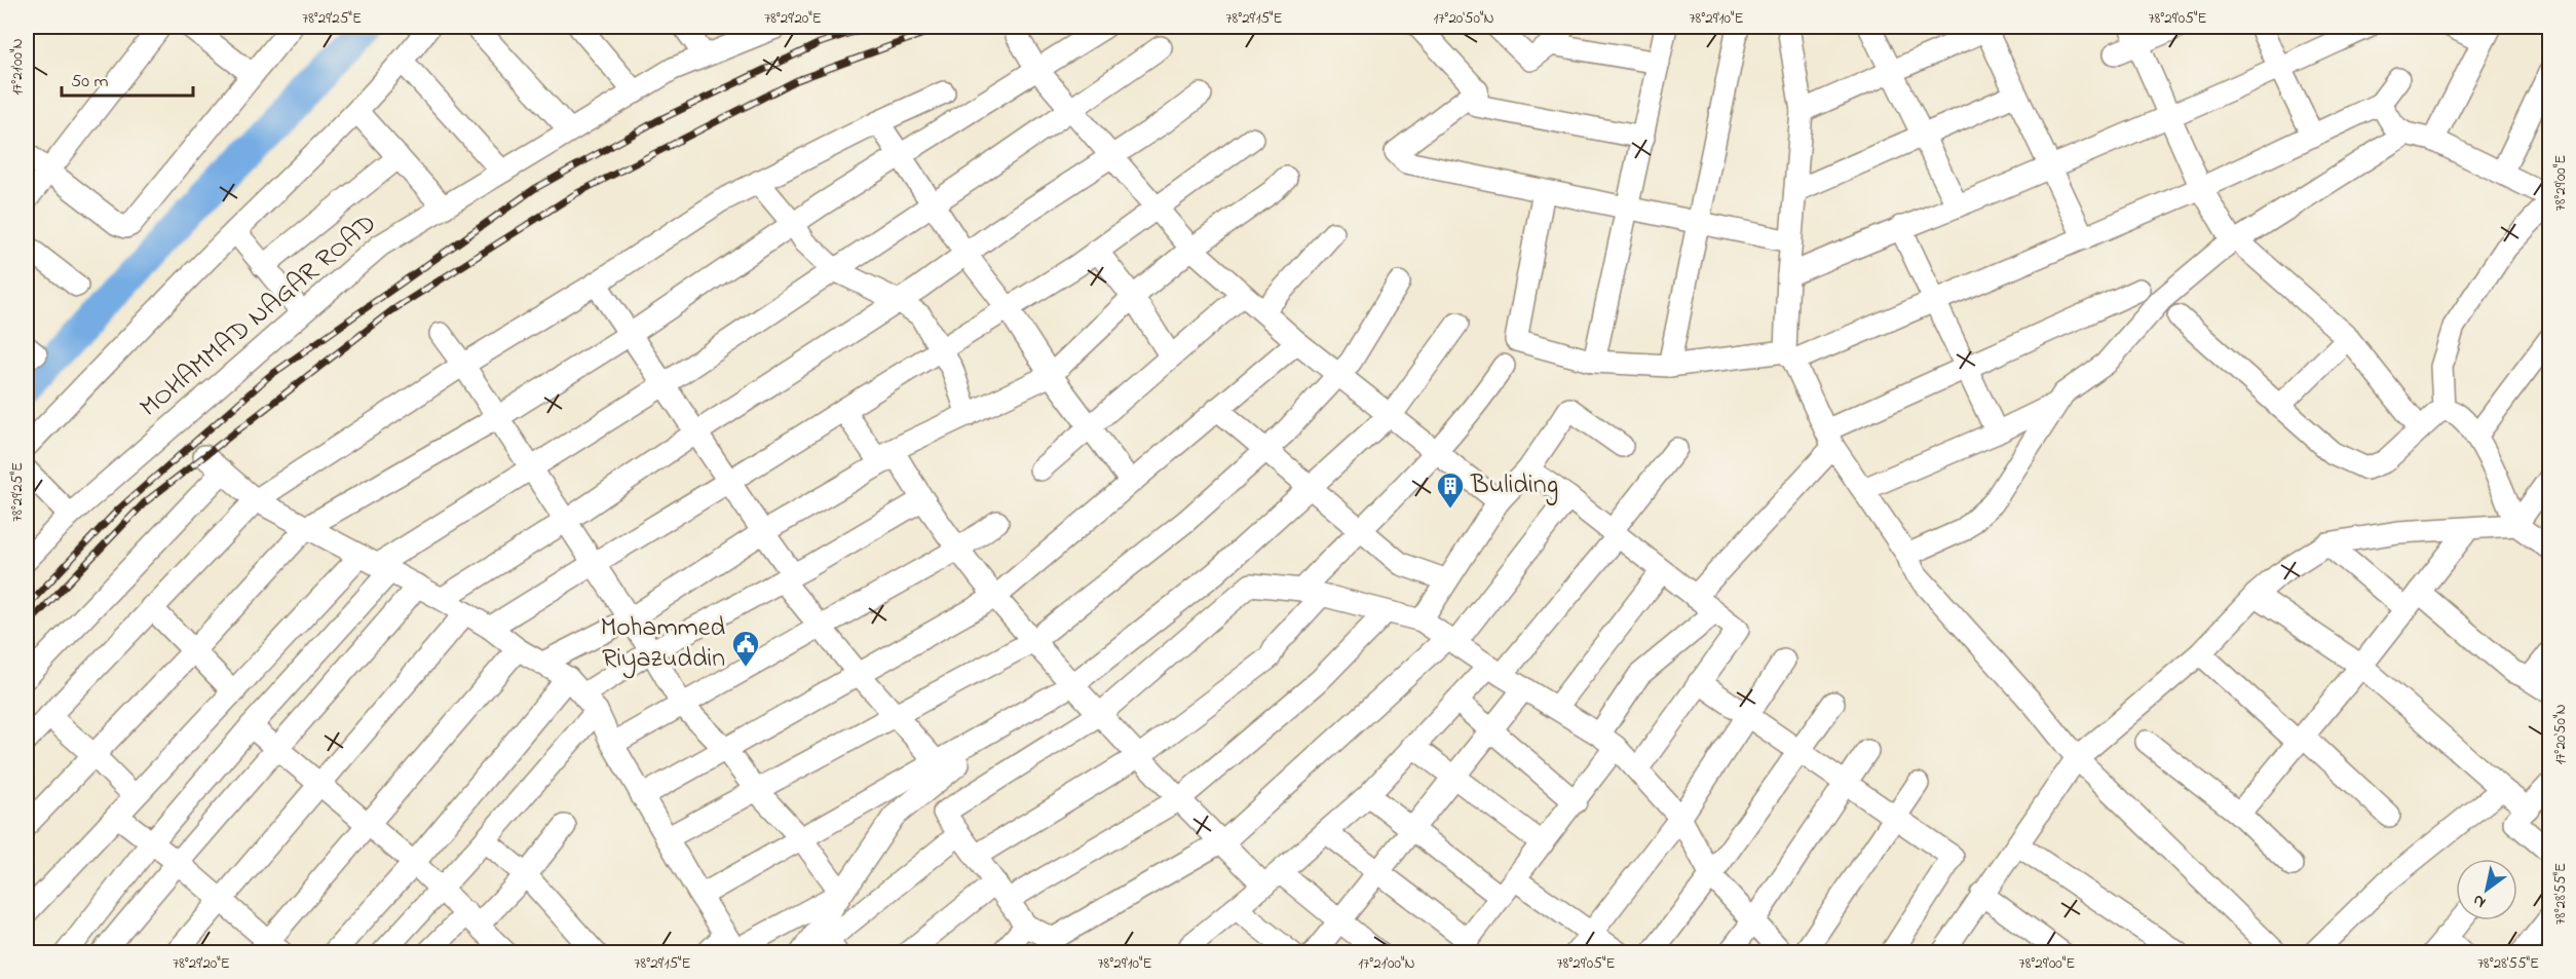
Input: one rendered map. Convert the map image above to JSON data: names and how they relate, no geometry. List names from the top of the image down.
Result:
{
  "streets": {
    "street": ["MOHAMMAD NAGAR ROAD"]
  },
  "places": {
    "building": ["Buliding"],
    "public building": ["Mohammed Riyazuddin"]
  },
  "scale_bar": "50 m",
  "north": "bottom left",
  "coordinates": [
    "78°29'25\"E",
    "78°29'20\"E",
    "78°29'15\"E",
    "17°20'50\"N",
    "78°29'10\"E",
    "78°29'05\"E",
    "17°21'00\"N",
    "78°29'00\"E",
    "78°28'55\"E"
  ]
}
